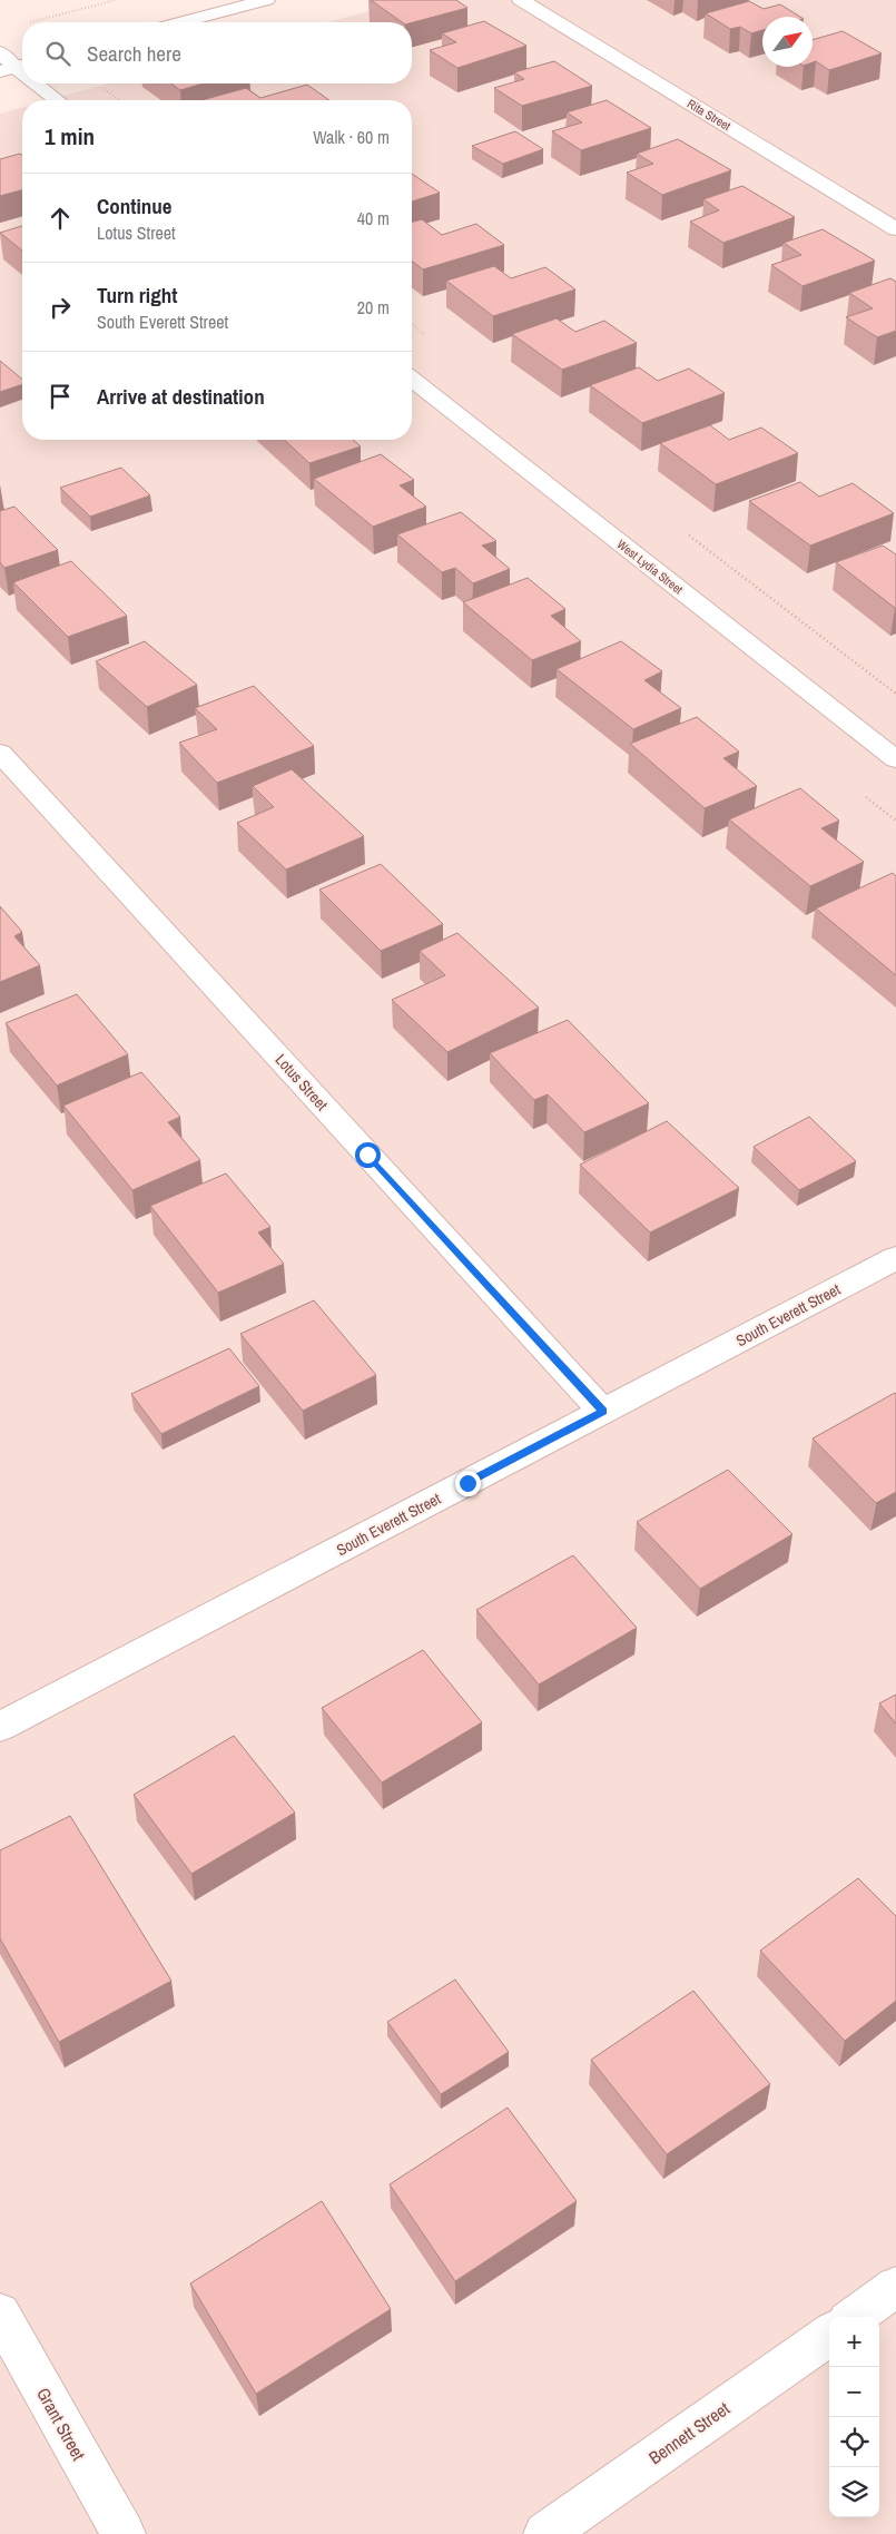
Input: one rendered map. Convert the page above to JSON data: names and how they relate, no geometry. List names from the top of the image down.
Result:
{
  "streets": {
    "street": [
      "Rita Street",
      "West Lydia Street",
      "Lotus Street",
      "South Everett Street",
      "Grant Street",
      "Bennett Street"
    ]
  },
  "crossings": [
    ["Lotus Street", "South Everett Street"]
  ],
  "north": "top right",
  "page": {
    "search": "Search here",
    "heading": ["1 min", "Walk · 60 m"],
    "list": [
      ["Continue", "Lotus Street", "40 m"],
      ["Turn right", "South Everett Street", "20 m"],
      "Arrive at destination"
    ],
    "map_buttons": ["+", "−"]
  }
}
